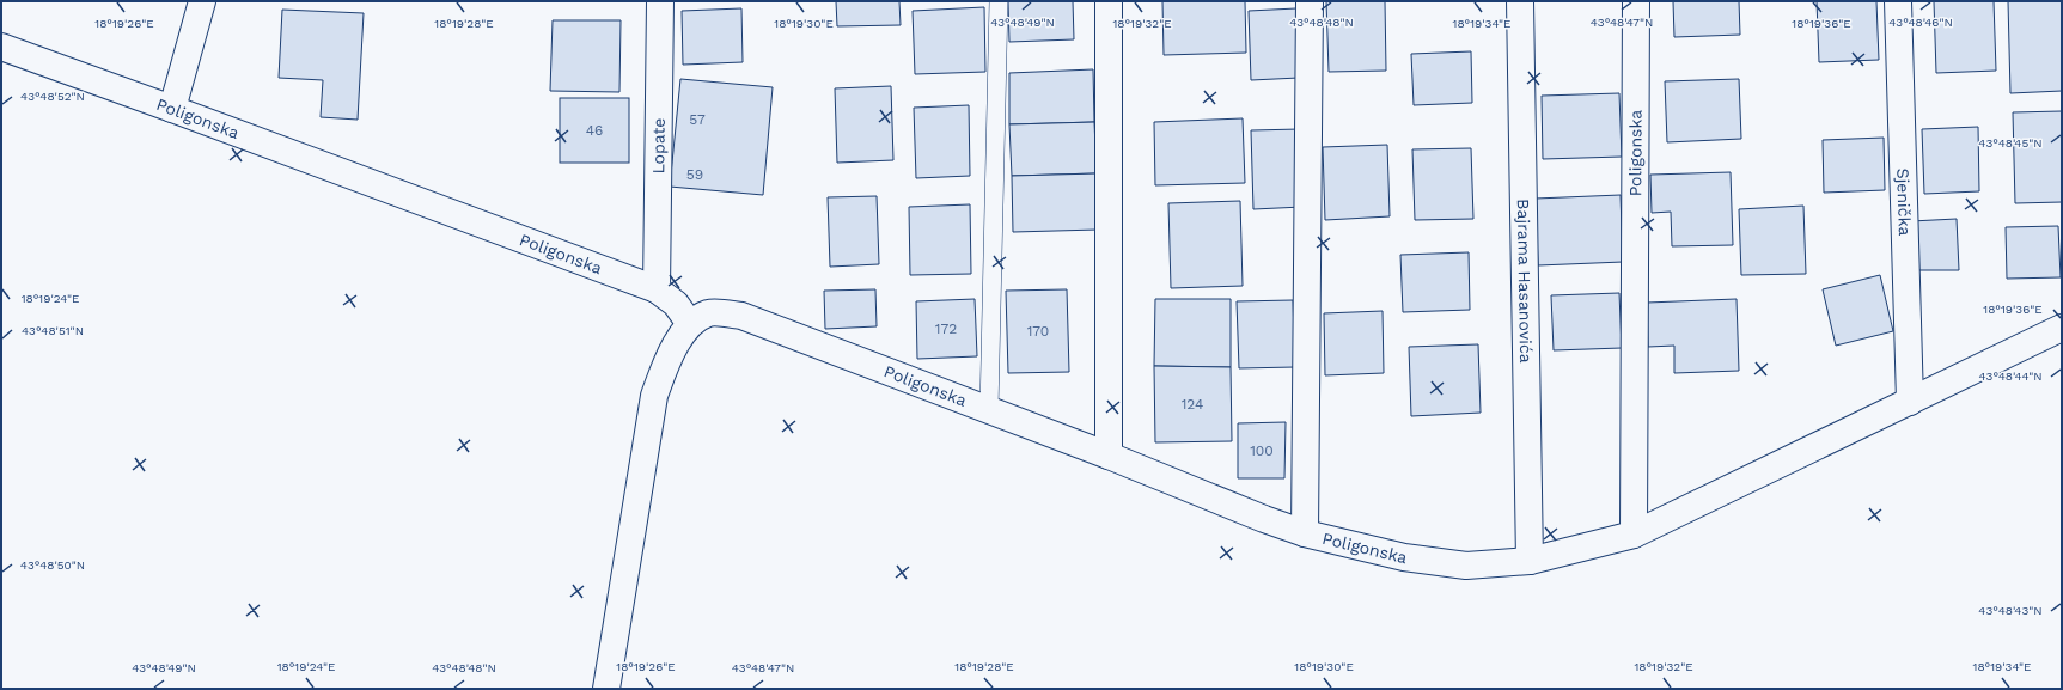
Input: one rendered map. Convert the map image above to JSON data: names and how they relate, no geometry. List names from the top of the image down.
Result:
{
  "streets": {
    "street": [
      "Poligonska",
      "Lopate",
      "Sjenička",
      "Bajrama Hasanovića"
    ]
  },
  "crossings": [
    ["Poligonska", "Lopate"],
    ["Poligonska", "Sjenička"],
    ["Poligonska", "Bajrama Hasanovića"]
  ],
  "house_numbers": [
    "57",
    "46",
    "59",
    "172",
    "170",
    "124",
    "100"
  ],
  "coordinates": [
    "43°48'46\"N",
    "43°48'49\"N",
    "43°48'48\"N",
    "43°48'47\"N",
    "18°19'34\"E",
    "18°19'36\"E",
    "18°19'26\"E",
    "18°19'28\"E",
    "18°19'30\"E",
    "18°19'32\"E",
    "43°48'52\"N",
    "43°48'45\"N",
    "18°19'24\"E",
    "43°48'51\"N",
    "43°48'44\"N",
    "43°48'50\"N",
    "43°48'43\"N"
  ]
}
